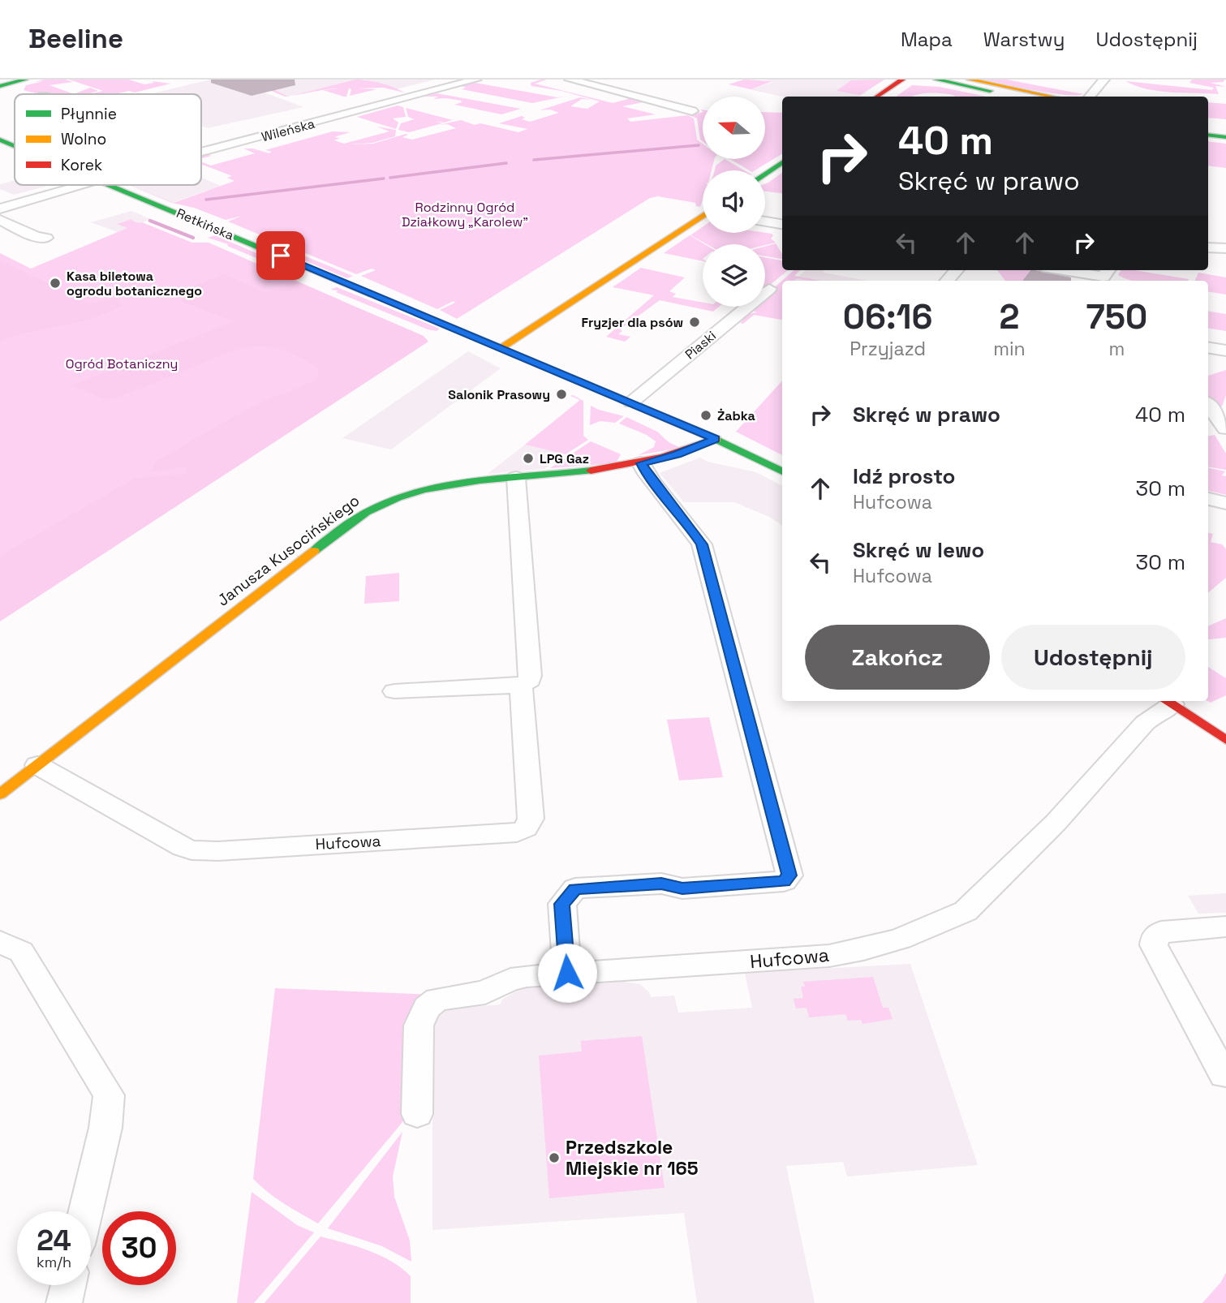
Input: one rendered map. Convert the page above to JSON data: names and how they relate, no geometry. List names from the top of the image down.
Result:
{
  "streets": {
    "street": [
      "Wileńska",
      "Retkińska",
      "Piaski",
      "Janusza Kusocińskiego",
      "Hufcowa"
    ]
  },
  "crossings": [
    ["Retkińska", "Piaski"],
    ["Retkińska", "Janusza Kusocińskiego"],
    ["Janusza Kusocińskiego", "Hufcowa"]
  ],
  "parks": ["Rodzinny Ogród Działkowy „Karolew”", "Ogród Botaniczny"],
  "places": [
    "Kasa biletowa ogrodu botanicznego",
    "Fryzjer dla psów",
    "Salonik Prasowy",
    "Żabka",
    "LPG Gaz",
    "Przedszkole Miejskie nr 165"
  ],
  "legend": ["Płynnie", "Wolno", "Korek"],
  "north": "left",
  "page": {
    "header": "Beeline",
    "nav": ["Mapa", "Warstwy", "Udostępnij"],
    "turn": ["40 m", "Skręć w prawo"],
    "eta": [
      "06:16",
      "Przyjazd",
      "2",
      "min",
      "750",
      "m"
    ],
    "list": [
      {
        "name": "Skręć w prawo",
        "value": "40 m"
      },
      {
        "name": "Idź prosto",
        "note": "Hufcowa",
        "value": "30 m"
      },
      {
        "name": "Skręć w lewo",
        "note": "Hufcowa",
        "value": "30 m"
      }
    ],
    "buttons": ["Zakończ", "Udostępnij"],
    "speed": "24 km/h",
    "limit": "30"
  }
}
